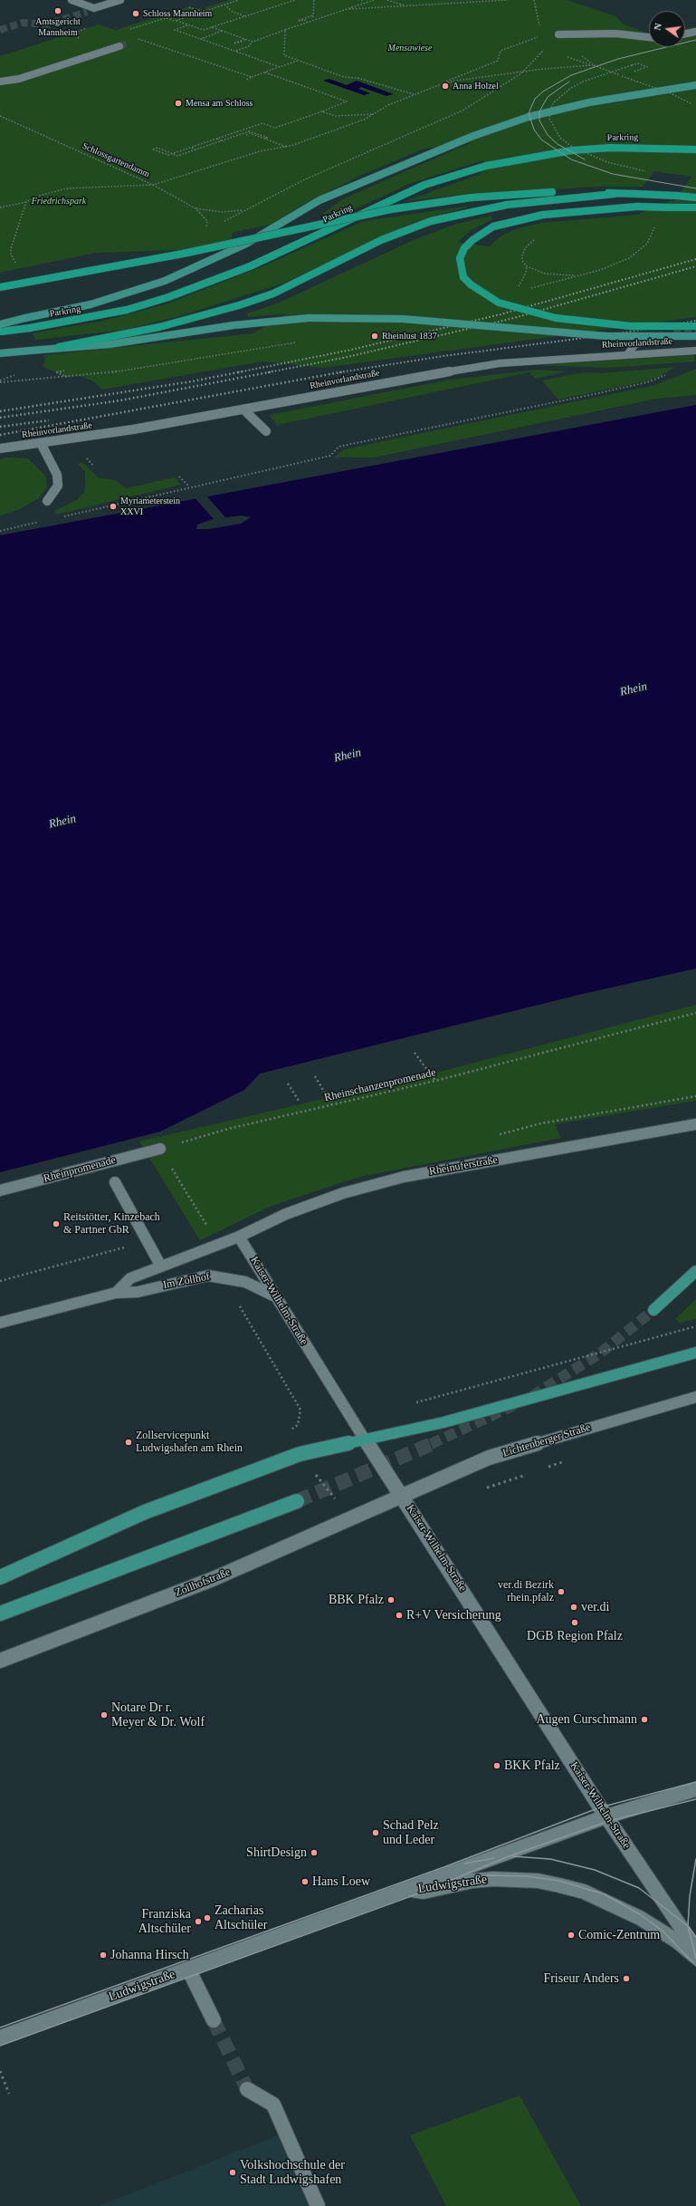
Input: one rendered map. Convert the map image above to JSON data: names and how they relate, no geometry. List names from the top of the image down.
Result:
{
  "streets": {
    "highway": ["Parkring"],
    "street": [
      "Rheinvorlandstraße",
      "Rheinuferstraße",
      "Rheinpromenade",
      "Im Zollhof",
      "Kaiser-Wilhelm-Straße",
      "Lichtenberger Straße",
      "Zollhofstraße",
      "Ludwigstraße"
    ],
    "path": ["Schlossgartendamm", "Rheinschanzenpromenade"]
  },
  "crossings": [
    ["Rheinschanzenpromenade", "Rheinpromenade"],
    ["Rheinuferstraße", "Im Zollhof"],
    ["Rheinuferstraße", "Kaiser-Wilhelm-Straße"],
    ["Im Zollhof", "Kaiser-Wilhelm-Straße"],
    ["Kaiser-Wilhelm-Straße", "Lichtenberger Straße"],
    ["Kaiser-Wilhelm-Straße", "Zollhofstraße"],
    ["Kaiser-Wilhelm-Straße", "Ludwigstraße"],
    ["Lichtenberger Straße", "Zollhofstraße"]
  ],
  "water": ["Rhein"],
  "parks": ["Mensawiese", "Friedrichspark"],
  "places": [
    "Amtsgericht Mannheim",
    "Schloss Mannheim",
    "Anna Holzel",
    "Mensa am Schloss",
    "Rheinlust 1837",
    "Myriameterstein XXVI",
    "Reitstötter, Kinzebach & Partner GbR",
    "Zollservicepunkt Ludwigshafen am Rhein",
    "ver.di Bezirk rhein.pfalz",
    "BBK Pfalz",
    "ver.di",
    "R+V Versicherung",
    "DGB Region Pfalz",
    "Notare Dr r. Meyer & Dr. Wolf",
    "Augen Curschmann",
    "BKK Pfalz",
    "Schad Pelz und Leder",
    "ShirtDesign",
    "Hans Loew",
    "Zacharias Altschüler",
    "Franziska Altschüler",
    "Comic-Zentrum",
    "Johanna Hirsch",
    "Friseur Anders",
    "Volkshochschule der Stadt Ludwigshafen"
  ],
  "north": "left"
}
